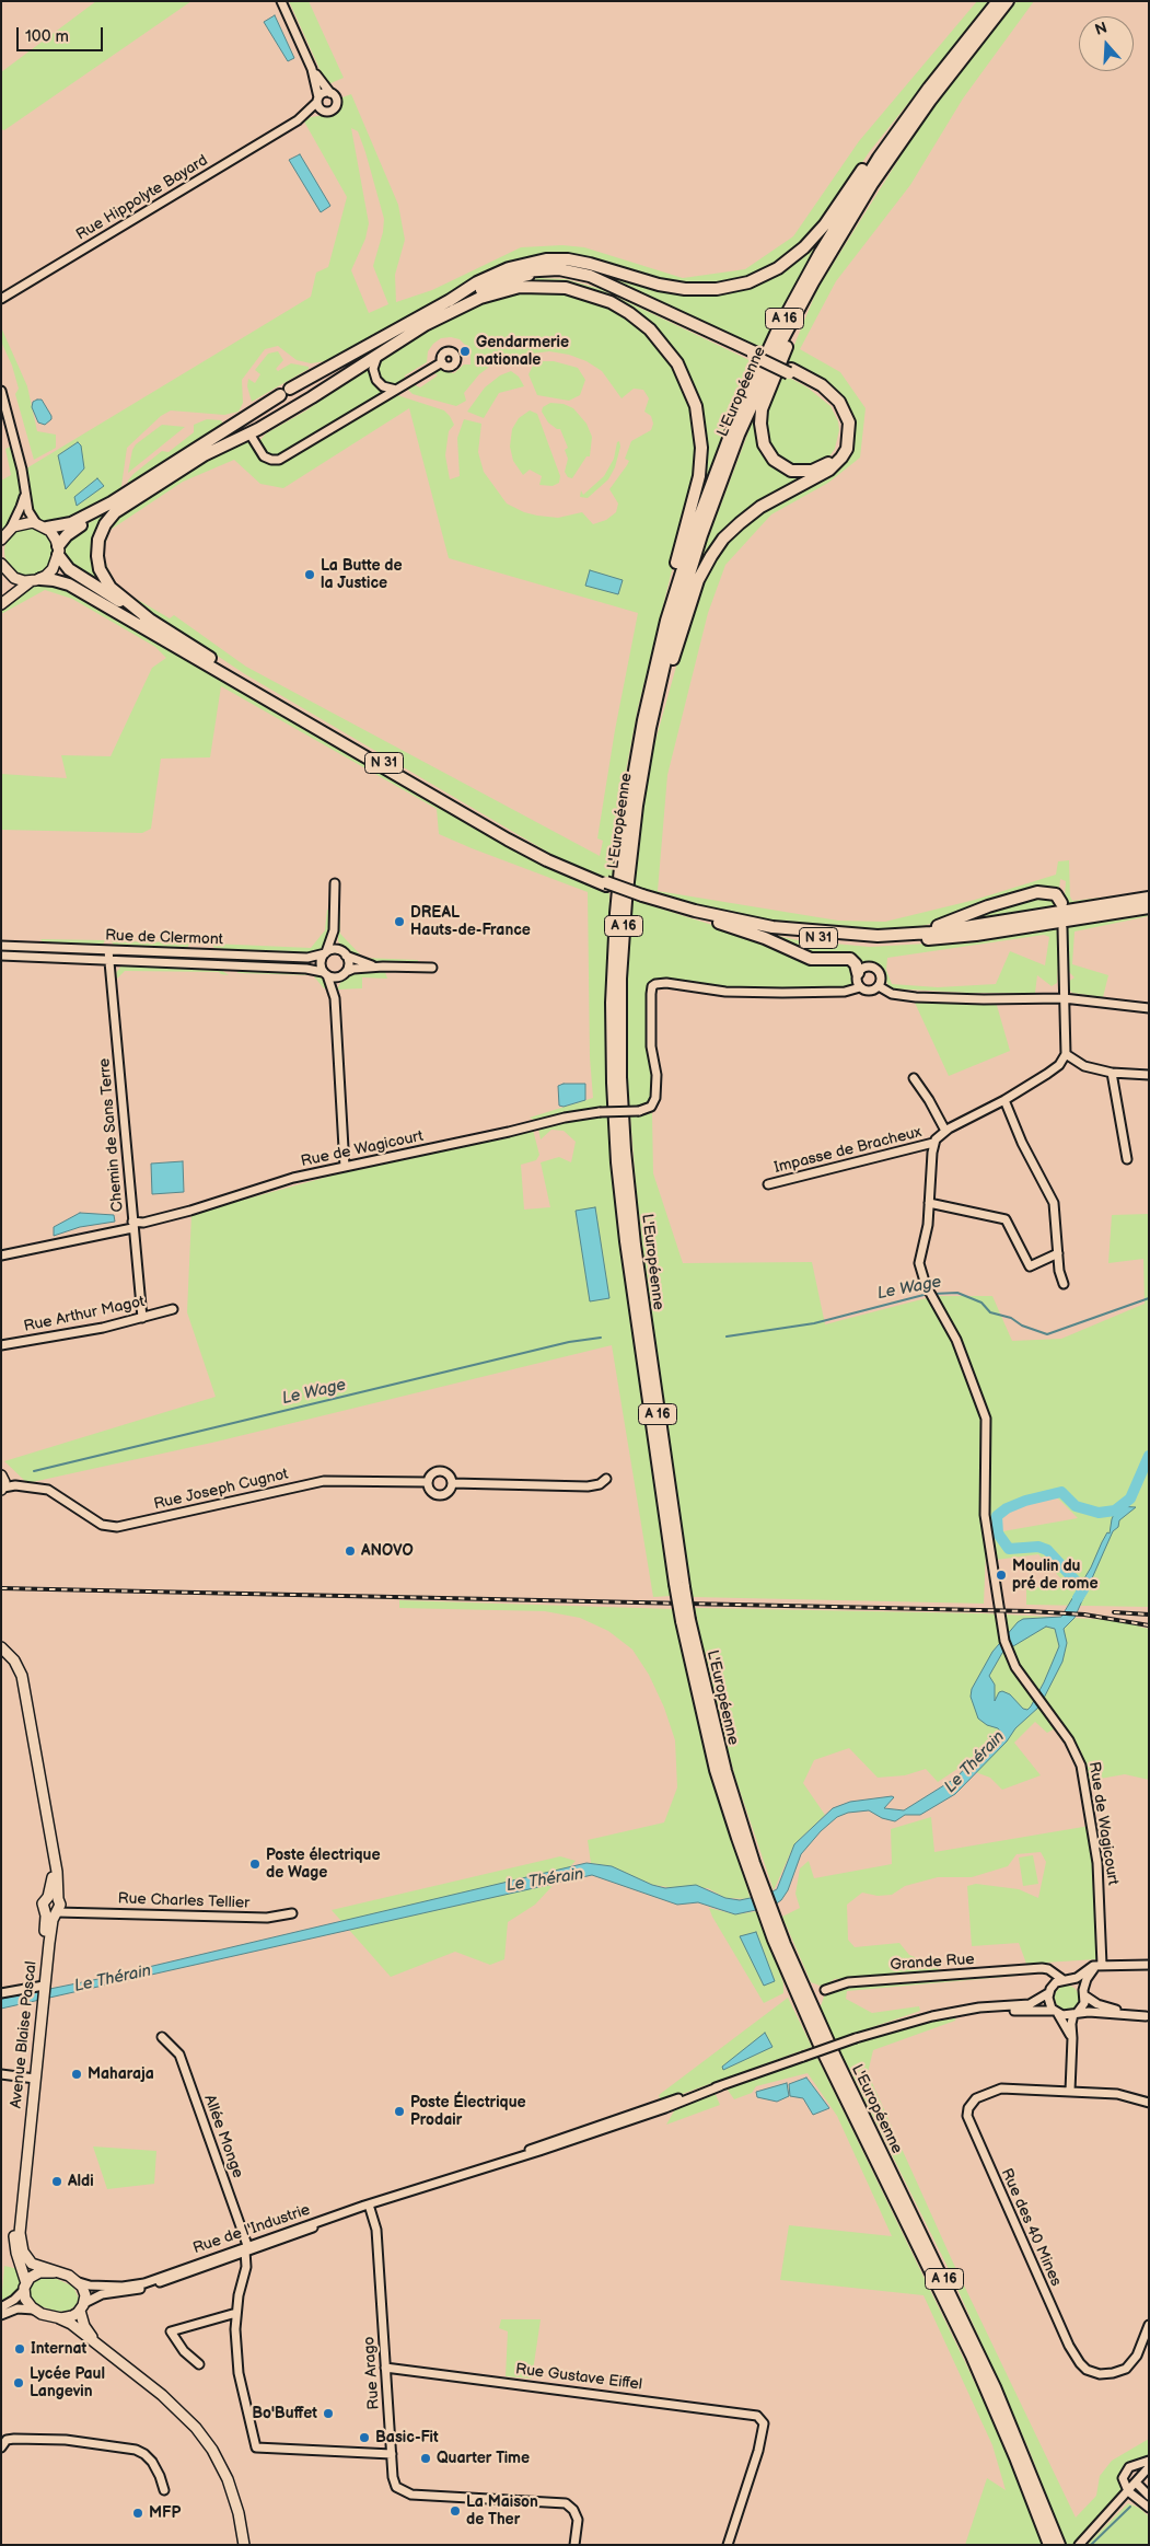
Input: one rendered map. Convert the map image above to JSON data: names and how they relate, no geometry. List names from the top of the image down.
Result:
{
  "streets": {
    "highway": ["A 16", "L'Européenne", "N 31"],
    "main road": ["Avenue Blaise Pascal"],
    "street": [
      "Rue Hippolyte Bayard",
      "Rue de Clermont",
      "Chemin de Sans Terre",
      "Rue de Wagicourt",
      "Impasse de Bracheux",
      "Rue Arthur Magot",
      "Rue Joseph Cugnot",
      "Rue Charles Tellier",
      "Grande Rue",
      "Allée Monge",
      "Rue des 40 Mines",
      "Rue de l'Industrie",
      "Rue Arago",
      "Rue Gustave Eiffel"
    ]
  },
  "crossings": [
    ["Rue de Clermont", "Chemin de Sans Terre"],
    ["Chemin de Sans Terre", "Rue de Wagicourt"],
    ["Chemin de Sans Terre", "Rue Arthur Magot"],
    ["Rue de Wagicourt", "Impasse de Bracheux"],
    ["Rue Charles Tellier", "Avenue Blaise Pascal"],
    ["Avenue Blaise Pascal", "Rue de l'Industrie"],
    ["Allée Monge", "Rue de l'Industrie"],
    ["Rue de l'Industrie", "Rue Arago"],
    ["Rue Arago", "Rue Gustave Eiffel"]
  ],
  "water": ["Le Wage", "Le Thérain"],
  "places": [
    "Gendarmerie nationale",
    "La Butte de la Justice",
    "DREAL Hauts-de-France",
    "ANOVO",
    "Moulin du pré de rome",
    "Poste électrique de Wage",
    "Maharaja",
    "Poste Électrique Prodair",
    "Aldi",
    "Internat",
    "Lycée Paul Langevin",
    "Bo'Buffet",
    "Basic-Fit",
    "Quarter Time",
    "La Maison de Ther",
    "MFP"
  ],
  "scale_bar": "100 m",
  "north": "top"
}
